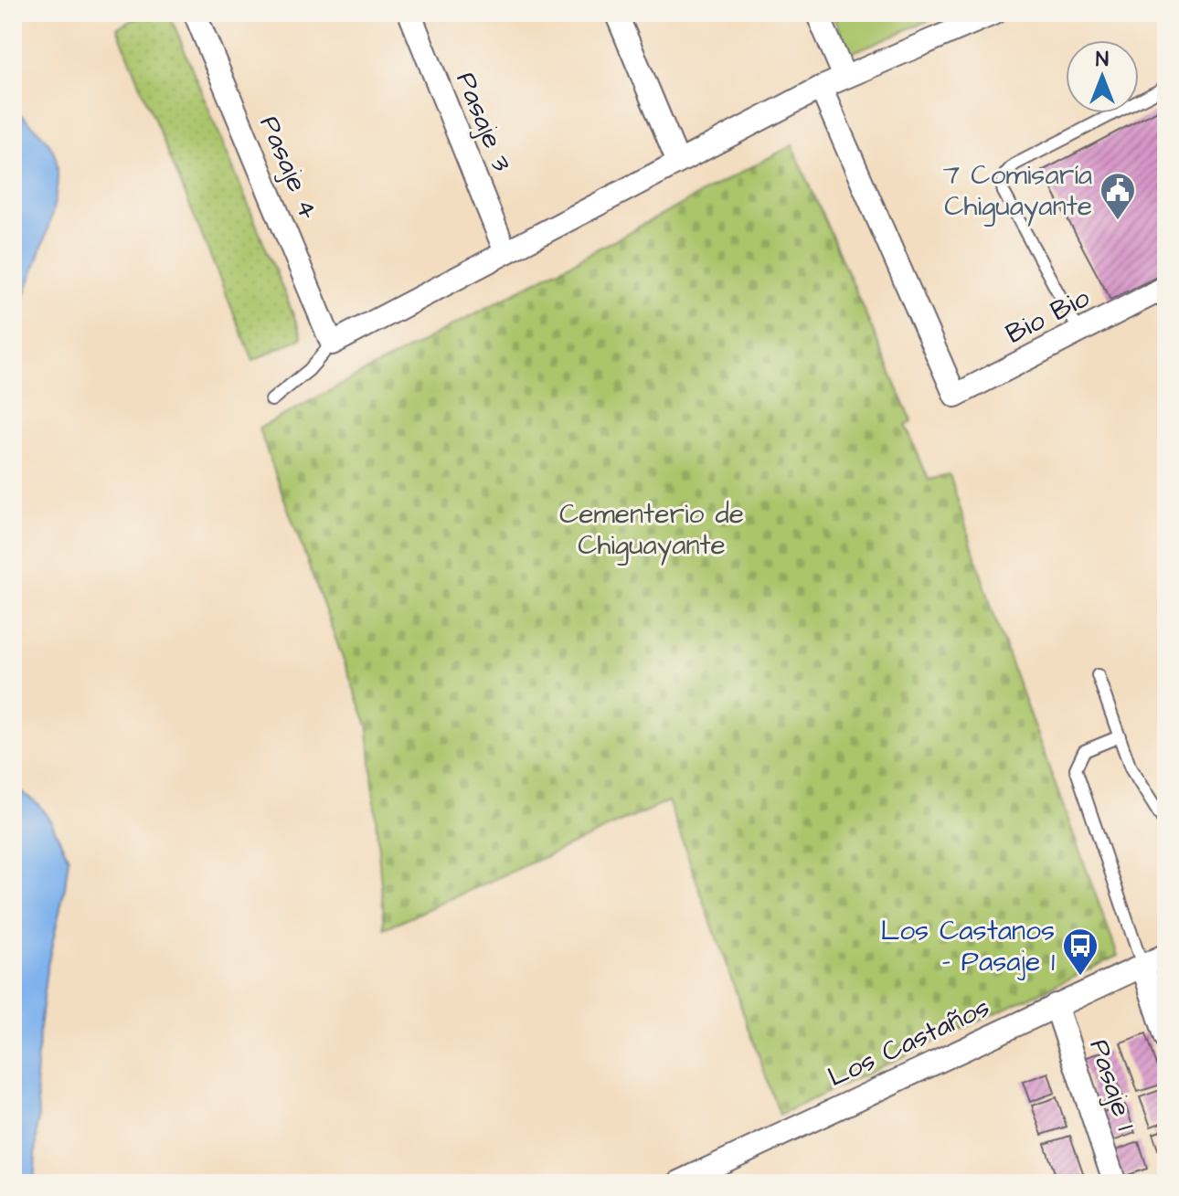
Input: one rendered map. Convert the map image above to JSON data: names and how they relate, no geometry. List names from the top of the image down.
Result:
{
  "streets": {
    "street": [
      "Pasaje 3",
      "Pasaje 4",
      "Bio Bio",
      "Los Castaños",
      "Pasaje 1"
    ]
  },
  "crossings": [
    ["Los Castaños", "Pasaje 1"]
  ],
  "parks": ["Cementerio de Chiguayante"],
  "places": {
    "public building": ["7 Comisaría Chiguayante"],
    "bus stop": ["Los Castanos - Pasaje 1"]
  },
  "north": "top"
}
